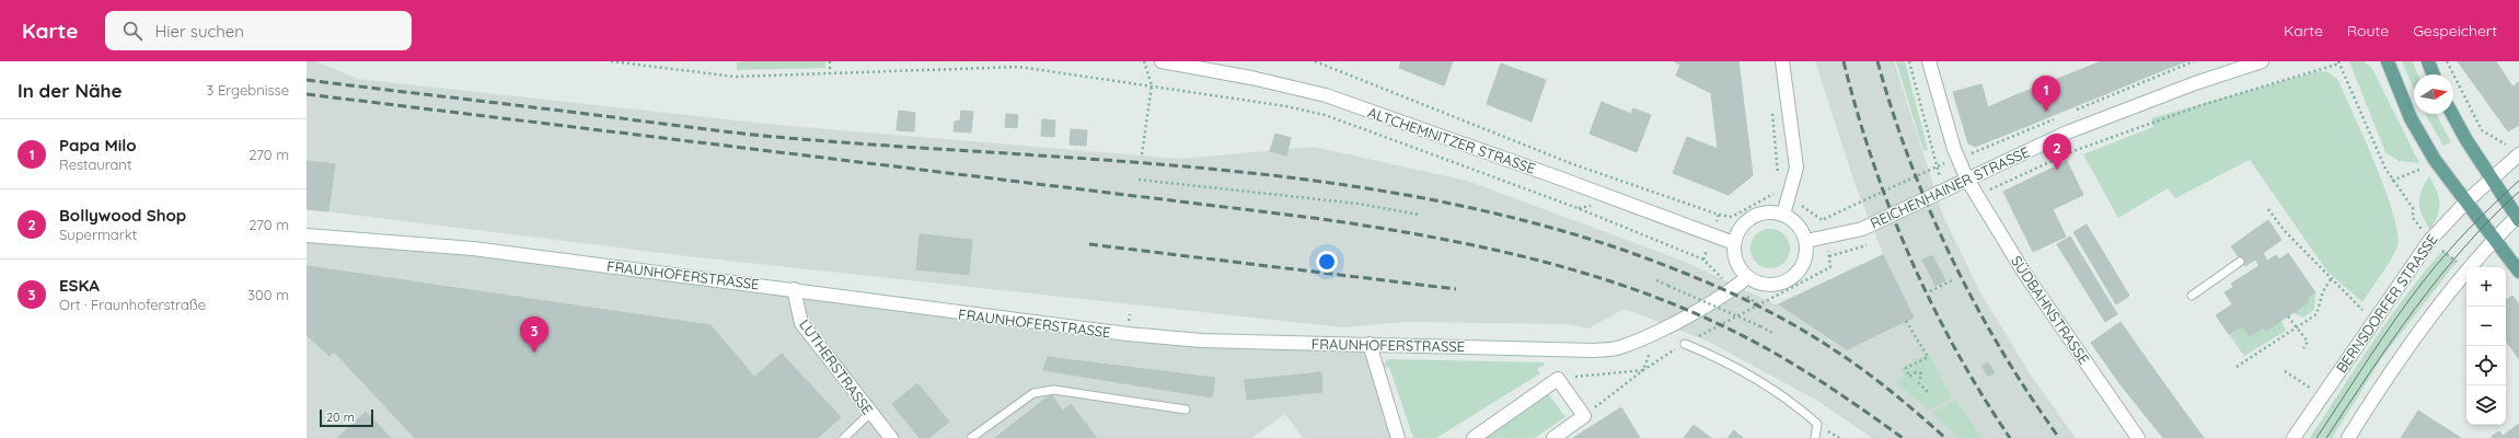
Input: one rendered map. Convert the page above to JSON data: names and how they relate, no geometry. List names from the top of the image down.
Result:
{
  "streets": {
    "street": [
      "ALTCHEMNITZER STRASSE",
      "REICHENHAINER STRASSE",
      "FRAUNHOFERSTRASSE",
      "BERNSDORFER STRASSE",
      "SÜDBAHNSTRASSE",
      "LUTHERSTRASSE"
    ]
  },
  "crossings": [
    ["ALTCHEMNITZER STRASSE", "REICHENHAINER STRASSE"],
    ["ALTCHEMNITZER STRASSE", "FRAUNHOFERSTRASSE"],
    ["REICHENHAINER STRASSE", "FRAUNHOFERSTRASSE"],
    ["REICHENHAINER STRASSE", "SÜDBAHNSTRASSE"],
    ["FRAUNHOFERSTRASSE", "LUTHERSTRASSE"]
  ],
  "scale_bar": "20 m",
  "north": "right",
  "page": {
    "header": "Karte",
    "search": "Hier suchen",
    "nav": ["Karte", "Route", "Gespeichert"],
    "heading": ["In der Nähe", "3 Ergebnisse"],
    "pins": ["1", "2", "3"],
    "list": [
      {
        "mark": "1",
        "name": "Papa Milo",
        "note": "Restaurant",
        "value": "270 m"
      },
      {
        "mark": "2",
        "name": "Bollywood Shop",
        "note": "Supermarkt",
        "value": "270 m"
      },
      {
        "mark": "3",
        "name": "ESKA",
        "note": "Ort · Fraunhoferstraße",
        "value": "300 m"
      }
    ],
    "map_buttons": ["+", "−"],
    "scale": "20 m"
  }
}
